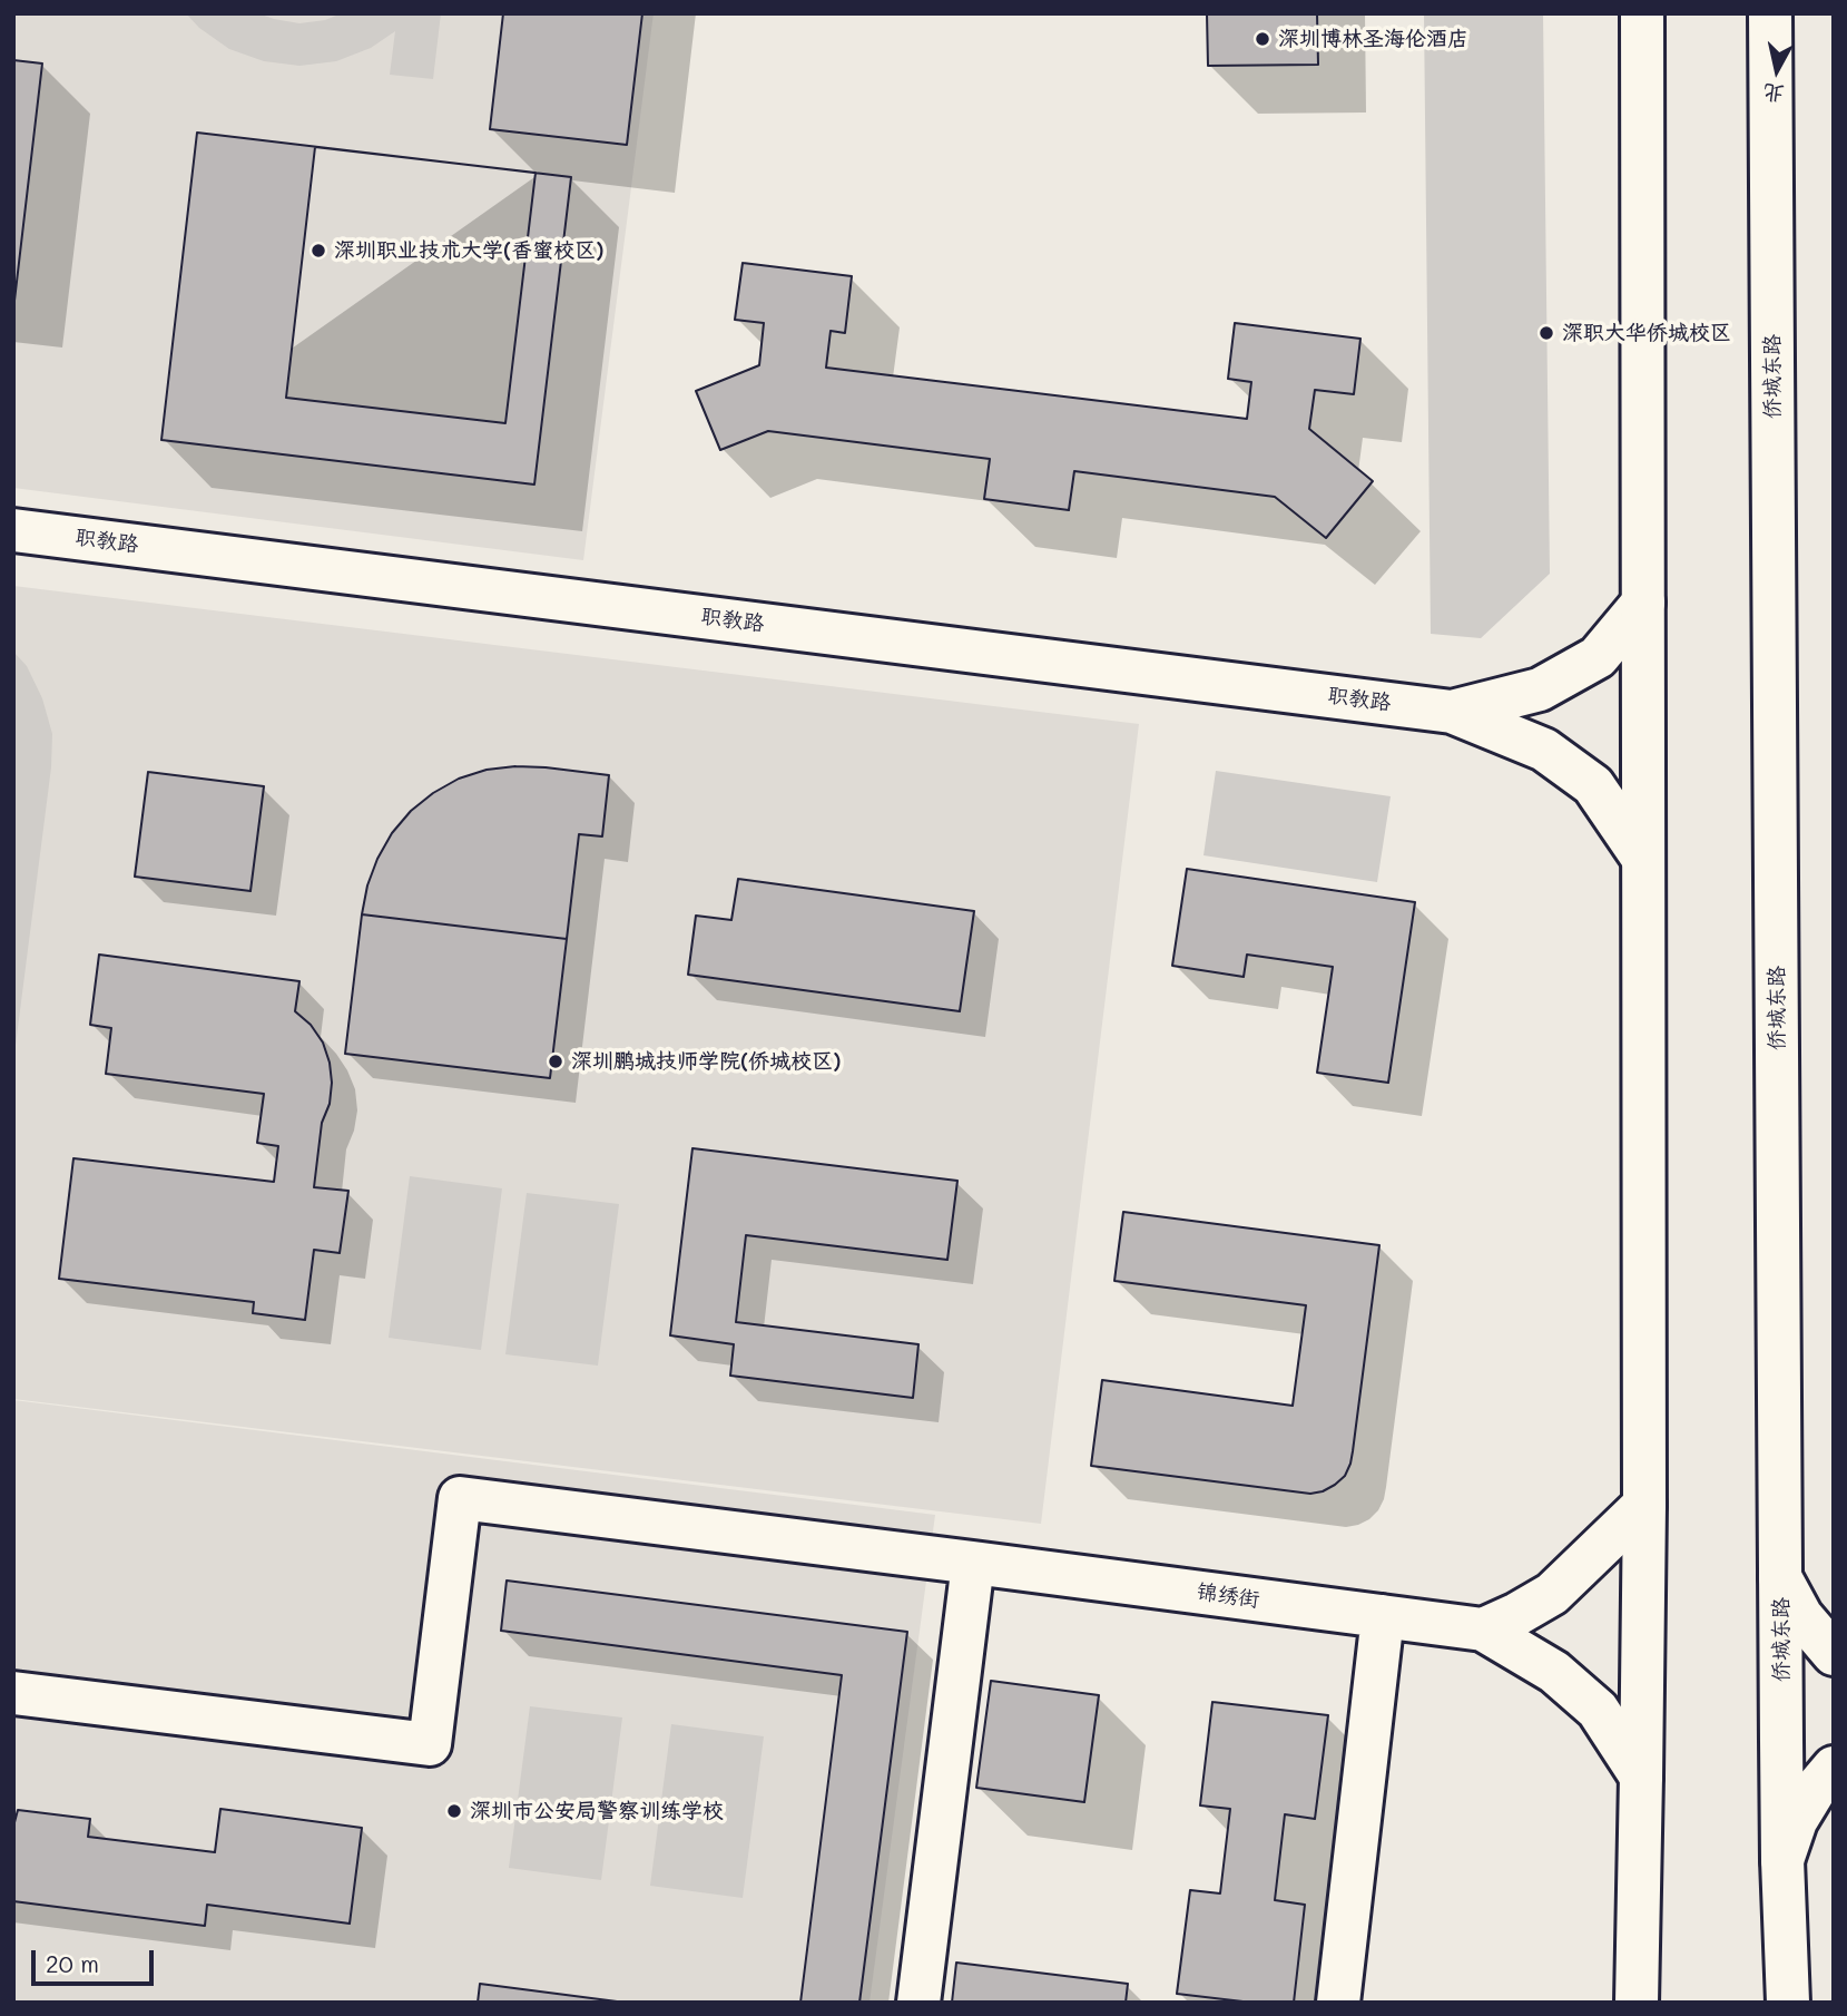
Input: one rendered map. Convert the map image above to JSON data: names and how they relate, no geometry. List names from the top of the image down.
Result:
{
  "streets": {
    "main road": ["侨城东路", "职教路", "锦绣街"]
  },
  "places": [
    "深圳博林圣海伦酒店",
    "深圳职业技术大学(香蜜校区)",
    "深职大华侨城校区",
    "深圳鹏城技师学院(侨城校区)",
    "深圳市公安局警察训练学校"
  ],
  "scale_bar": "20 m",
  "north": "bottom"
}
